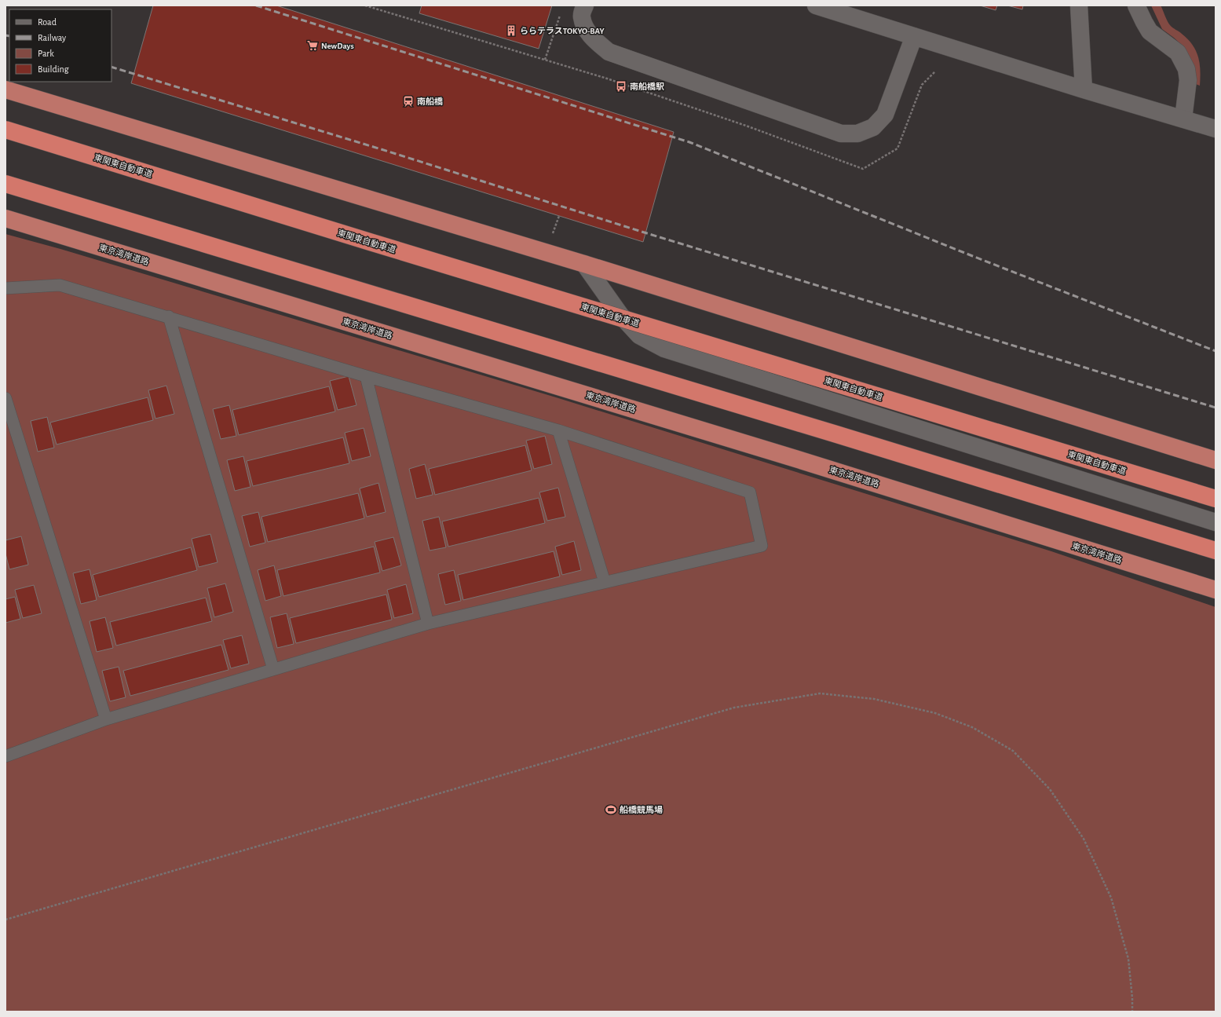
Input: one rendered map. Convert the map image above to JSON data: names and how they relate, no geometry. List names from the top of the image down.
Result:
{
  "streets": {
    "highway": ["東関東自動車道", "東京湾岸道路"]
  },
  "places": {
    "building": ["ららテラスTOKYO-BAY"],
    "supermarket": ["NewDays"],
    "bus stop": ["南船橋駅"],
    "station": ["南船橋"],
    "sports": ["船橋競馬場"]
  },
  "legend": [
    "Road",
    "Railway",
    "Park",
    "Building"
  ]
}
